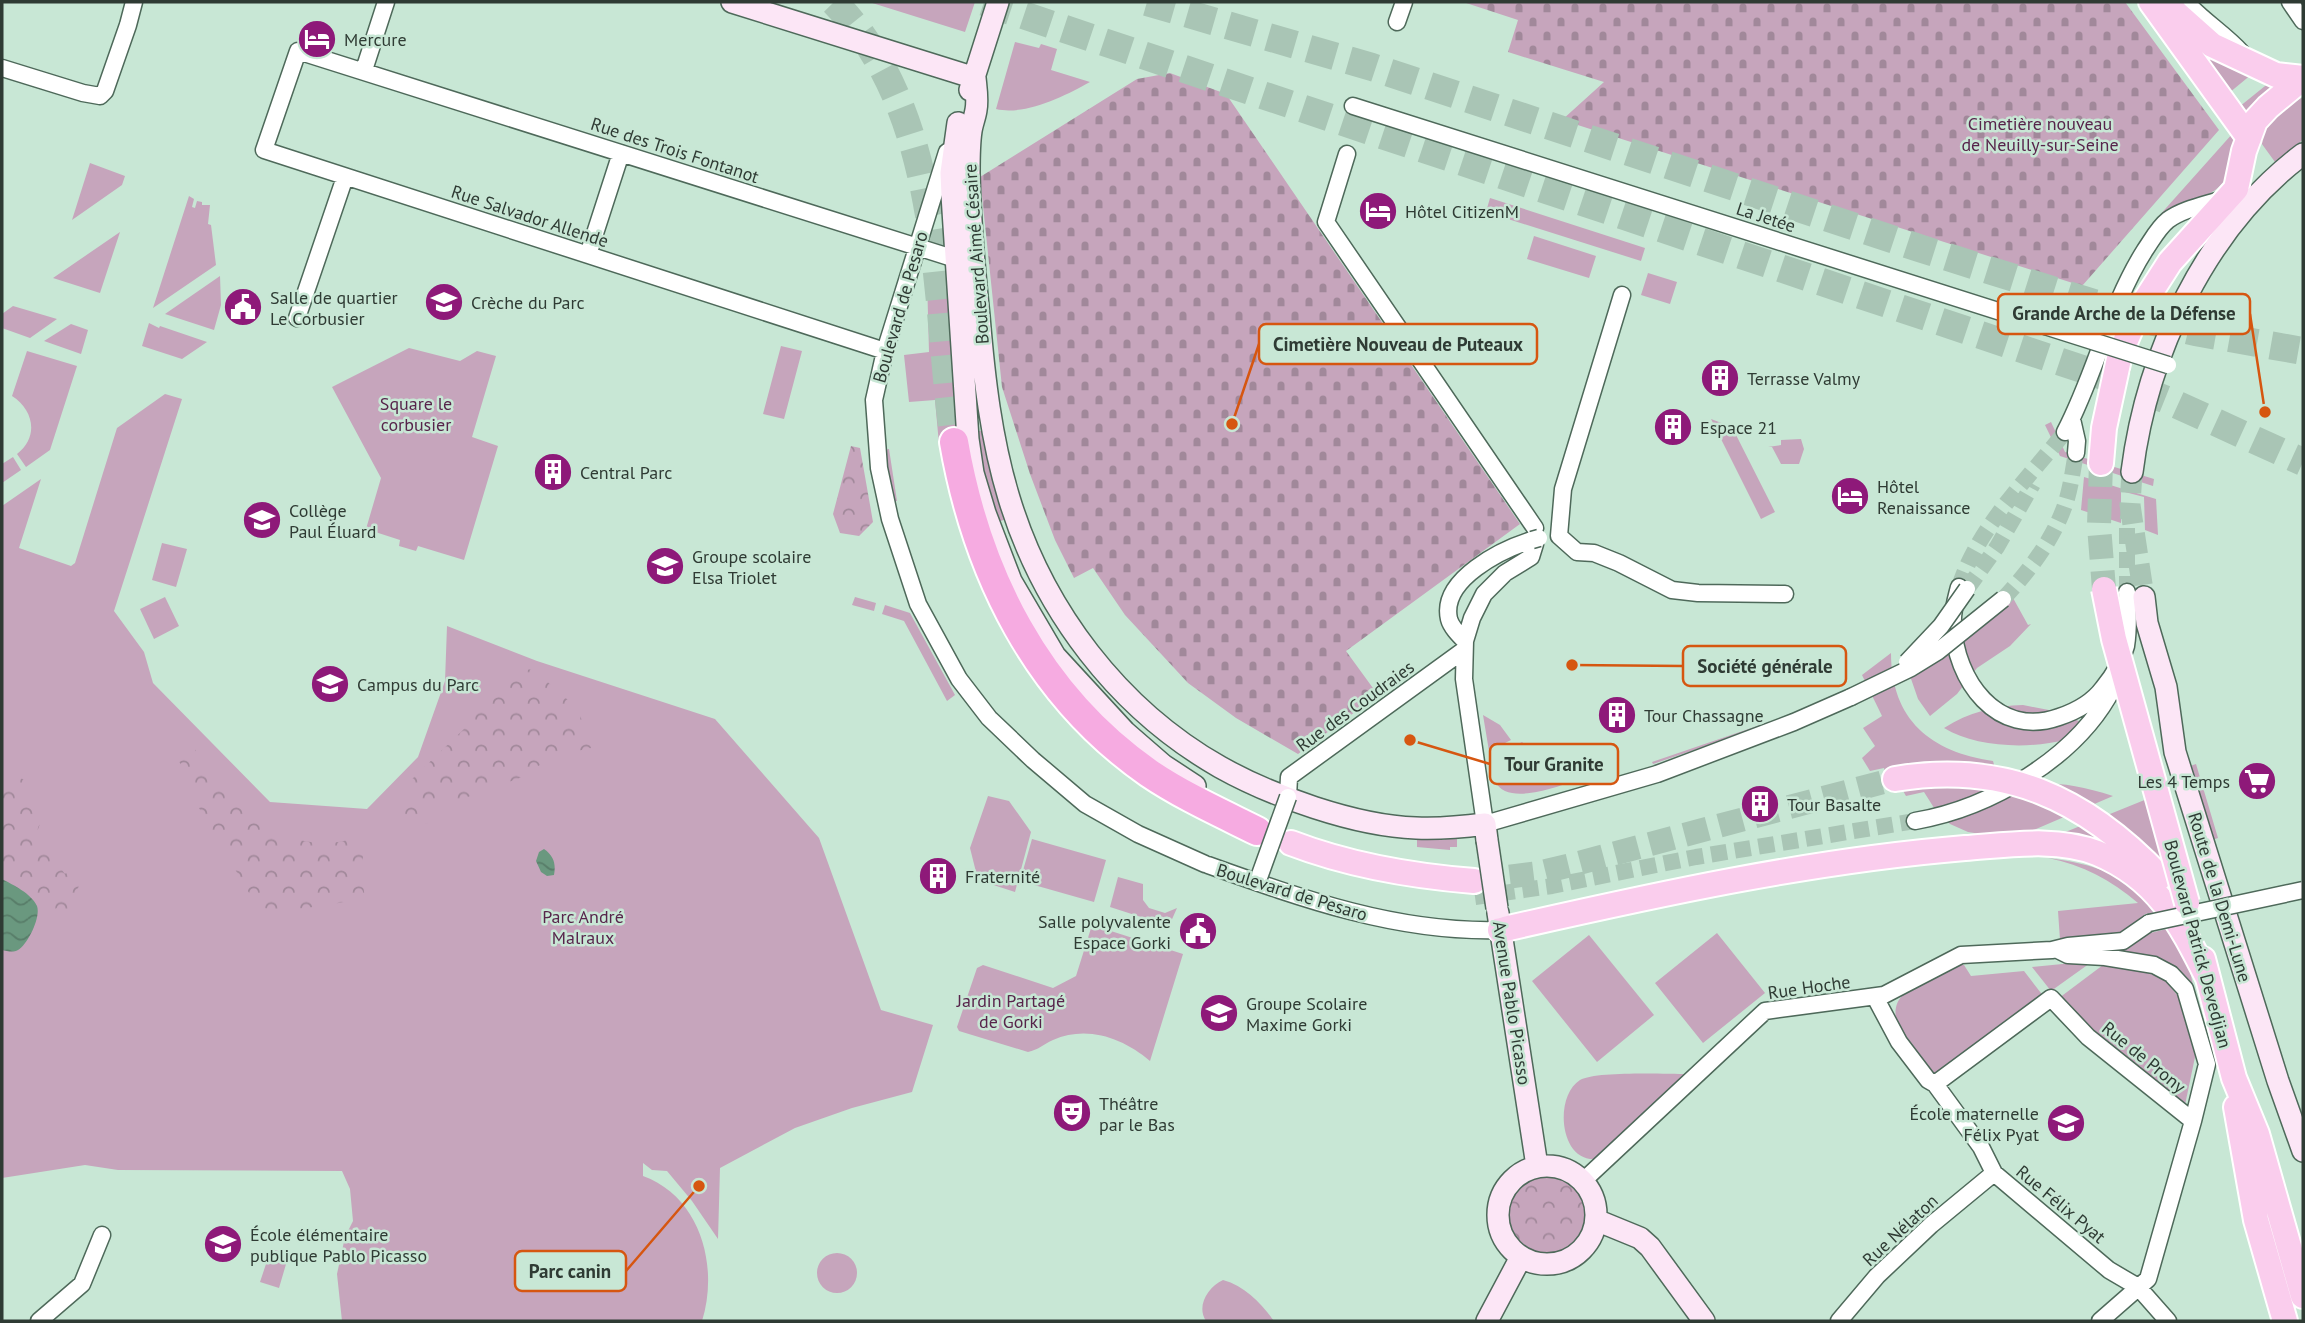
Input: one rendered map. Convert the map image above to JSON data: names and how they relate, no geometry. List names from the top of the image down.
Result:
{
  "streets": {
    "main road": ["Boulevard Patrick Devedjian"],
    "street": [
      "Rue des Trois Fontanot",
      "Rue Salvador Allende",
      "La Jetée",
      "Boulevard Aimé Césaire",
      "Boulevard de Pesaro",
      "Rue des Coudraies",
      "Route de la Demi-Lune",
      "Rue Hoche",
      "Avenue Pablo Picasso",
      "Rue de Prony",
      "Rue Félix Pyat",
      "Rue Nélaton"
    ]
  },
  "crossings": [
    ["Rue des Trois Fontanot", "Rue Salvador Allende"],
    ["Rue des Trois Fontanot", "Boulevard Aimé Césaire"],
    ["Rue des Trois Fontanot", "Boulevard de Pesaro"],
    ["Rue Salvador Allende", "Boulevard de Pesaro"],
    ["Boulevard Aimé Césaire", "Boulevard de Pesaro"],
    ["Boulevard Aimé Césaire", "Rue des Coudraies"],
    ["Boulevard Aimé Césaire", "Avenue Pablo Picasso"],
    ["Boulevard de Pesaro", "Rue des Coudraies"],
    ["Boulevard de Pesaro", "Avenue Pablo Picasso"],
    ["Route de la Demi-Lune", "Boulevard Patrick Devedjian"],
    ["Rue Hoche", "Avenue Pablo Picasso"],
    ["Rue Hoche", "Rue de Prony"],
    ["Rue Hoche", "Rue Félix Pyat"],
    ["Rue de Prony", "Rue Félix Pyat"],
    ["Rue Félix Pyat", "Rue Nélaton"]
  ],
  "parks": [
    "Cimetière nouveau de Neuilly-sur-Seine",
    "Square le corbusier",
    "Parc André Malraux",
    "Jardin Partagé de Gorki"
  ],
  "places": {
    "hotel": ["Mercure", "Hôtel CitizenM", "Hôtel Renaissance"],
    "school or university": [
      "Crèche du Parc",
      "Collège Paul Éluard",
      "Groupe scolaire Elsa Triolet",
      "Campus du Parc",
      "Groupe Scolaire Maxime Gorki",
      "École maternelle Félix Pyat",
      "École élémentaire publique Pablo Picasso"
    ],
    "public building": ["Salle de quartier Le Corbusier", "Salle polyvalente Espace Gorki"],
    "building": [
      "Terrasse Valmy",
      "Espace 21",
      "Central Parc",
      "Tour Chassagne",
      "Tour Basalte",
      "Fraternité"
    ],
    "other": [
      "Grande Arche de la Défense",
      "Cimetière Nouveau de Puteaux",
      "Société générale",
      "Tour Granite",
      "Parc canin"
    ],
    "supermarket": ["Les 4 Temps"],
    "theatre": ["Théâtre par le Bas"]
  }
}
